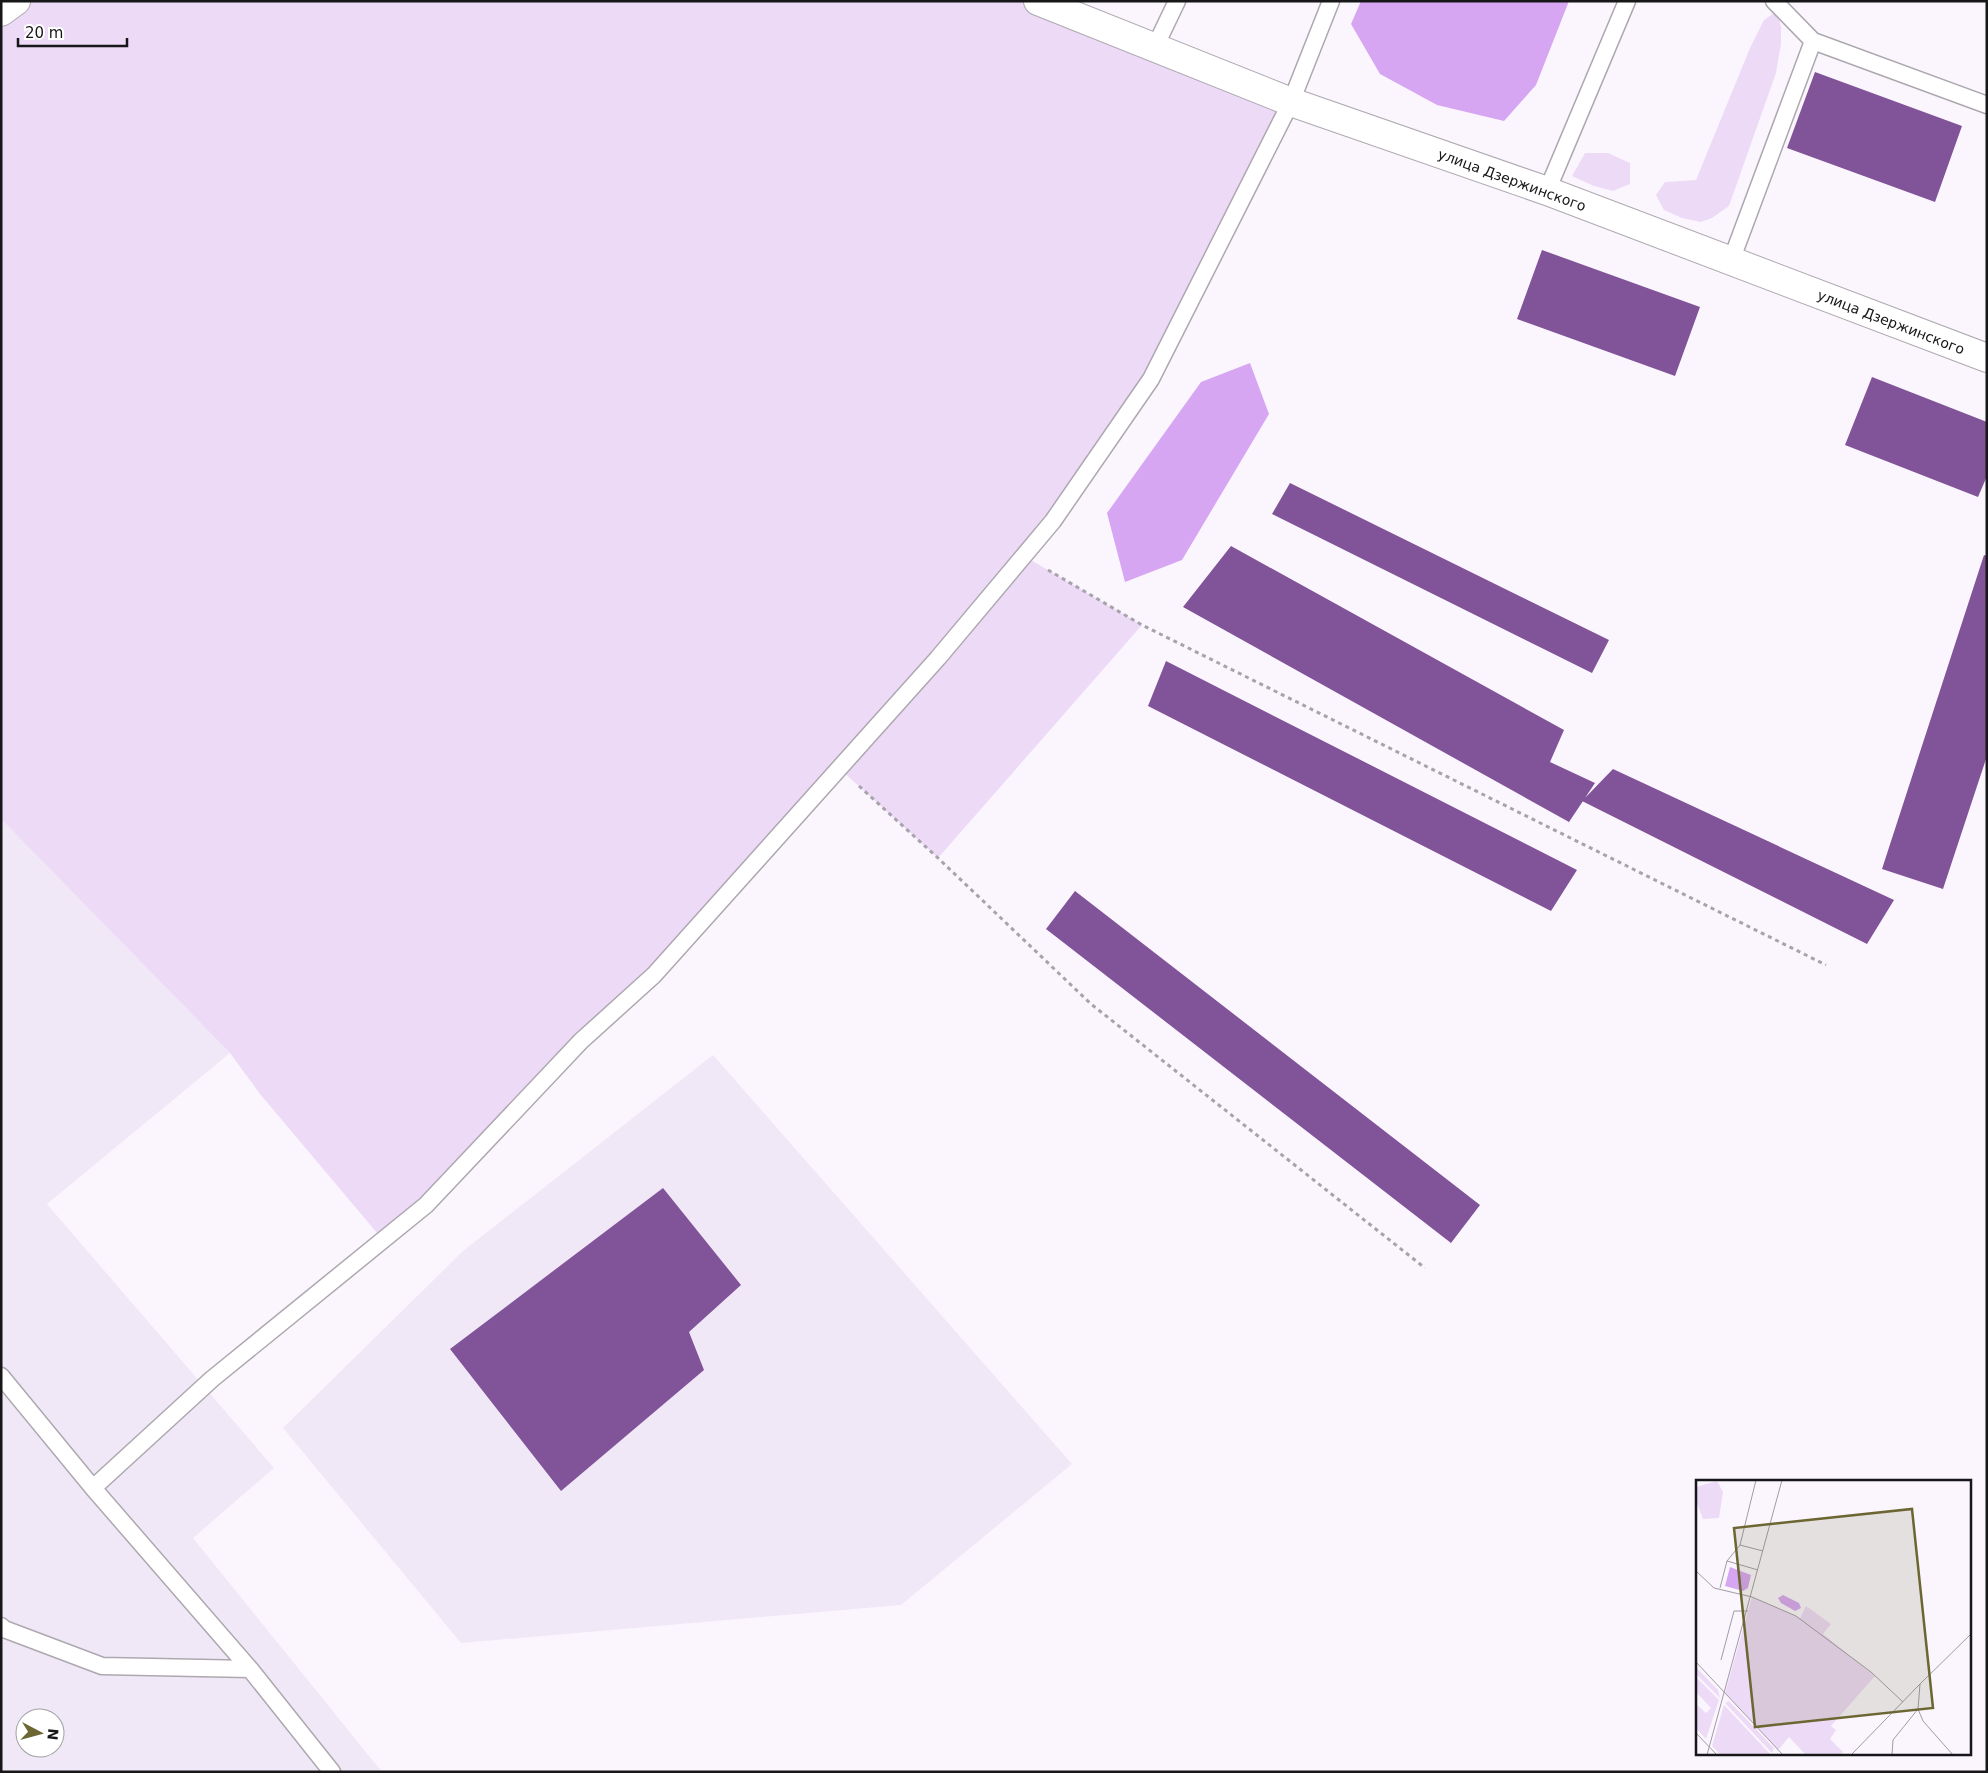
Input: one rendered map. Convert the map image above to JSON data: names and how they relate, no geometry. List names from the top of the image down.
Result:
{
  "streets": {
    "street": ["улица Дзержинского"]
  },
  "scale_bar": "20 m",
  "north": "right"
}
